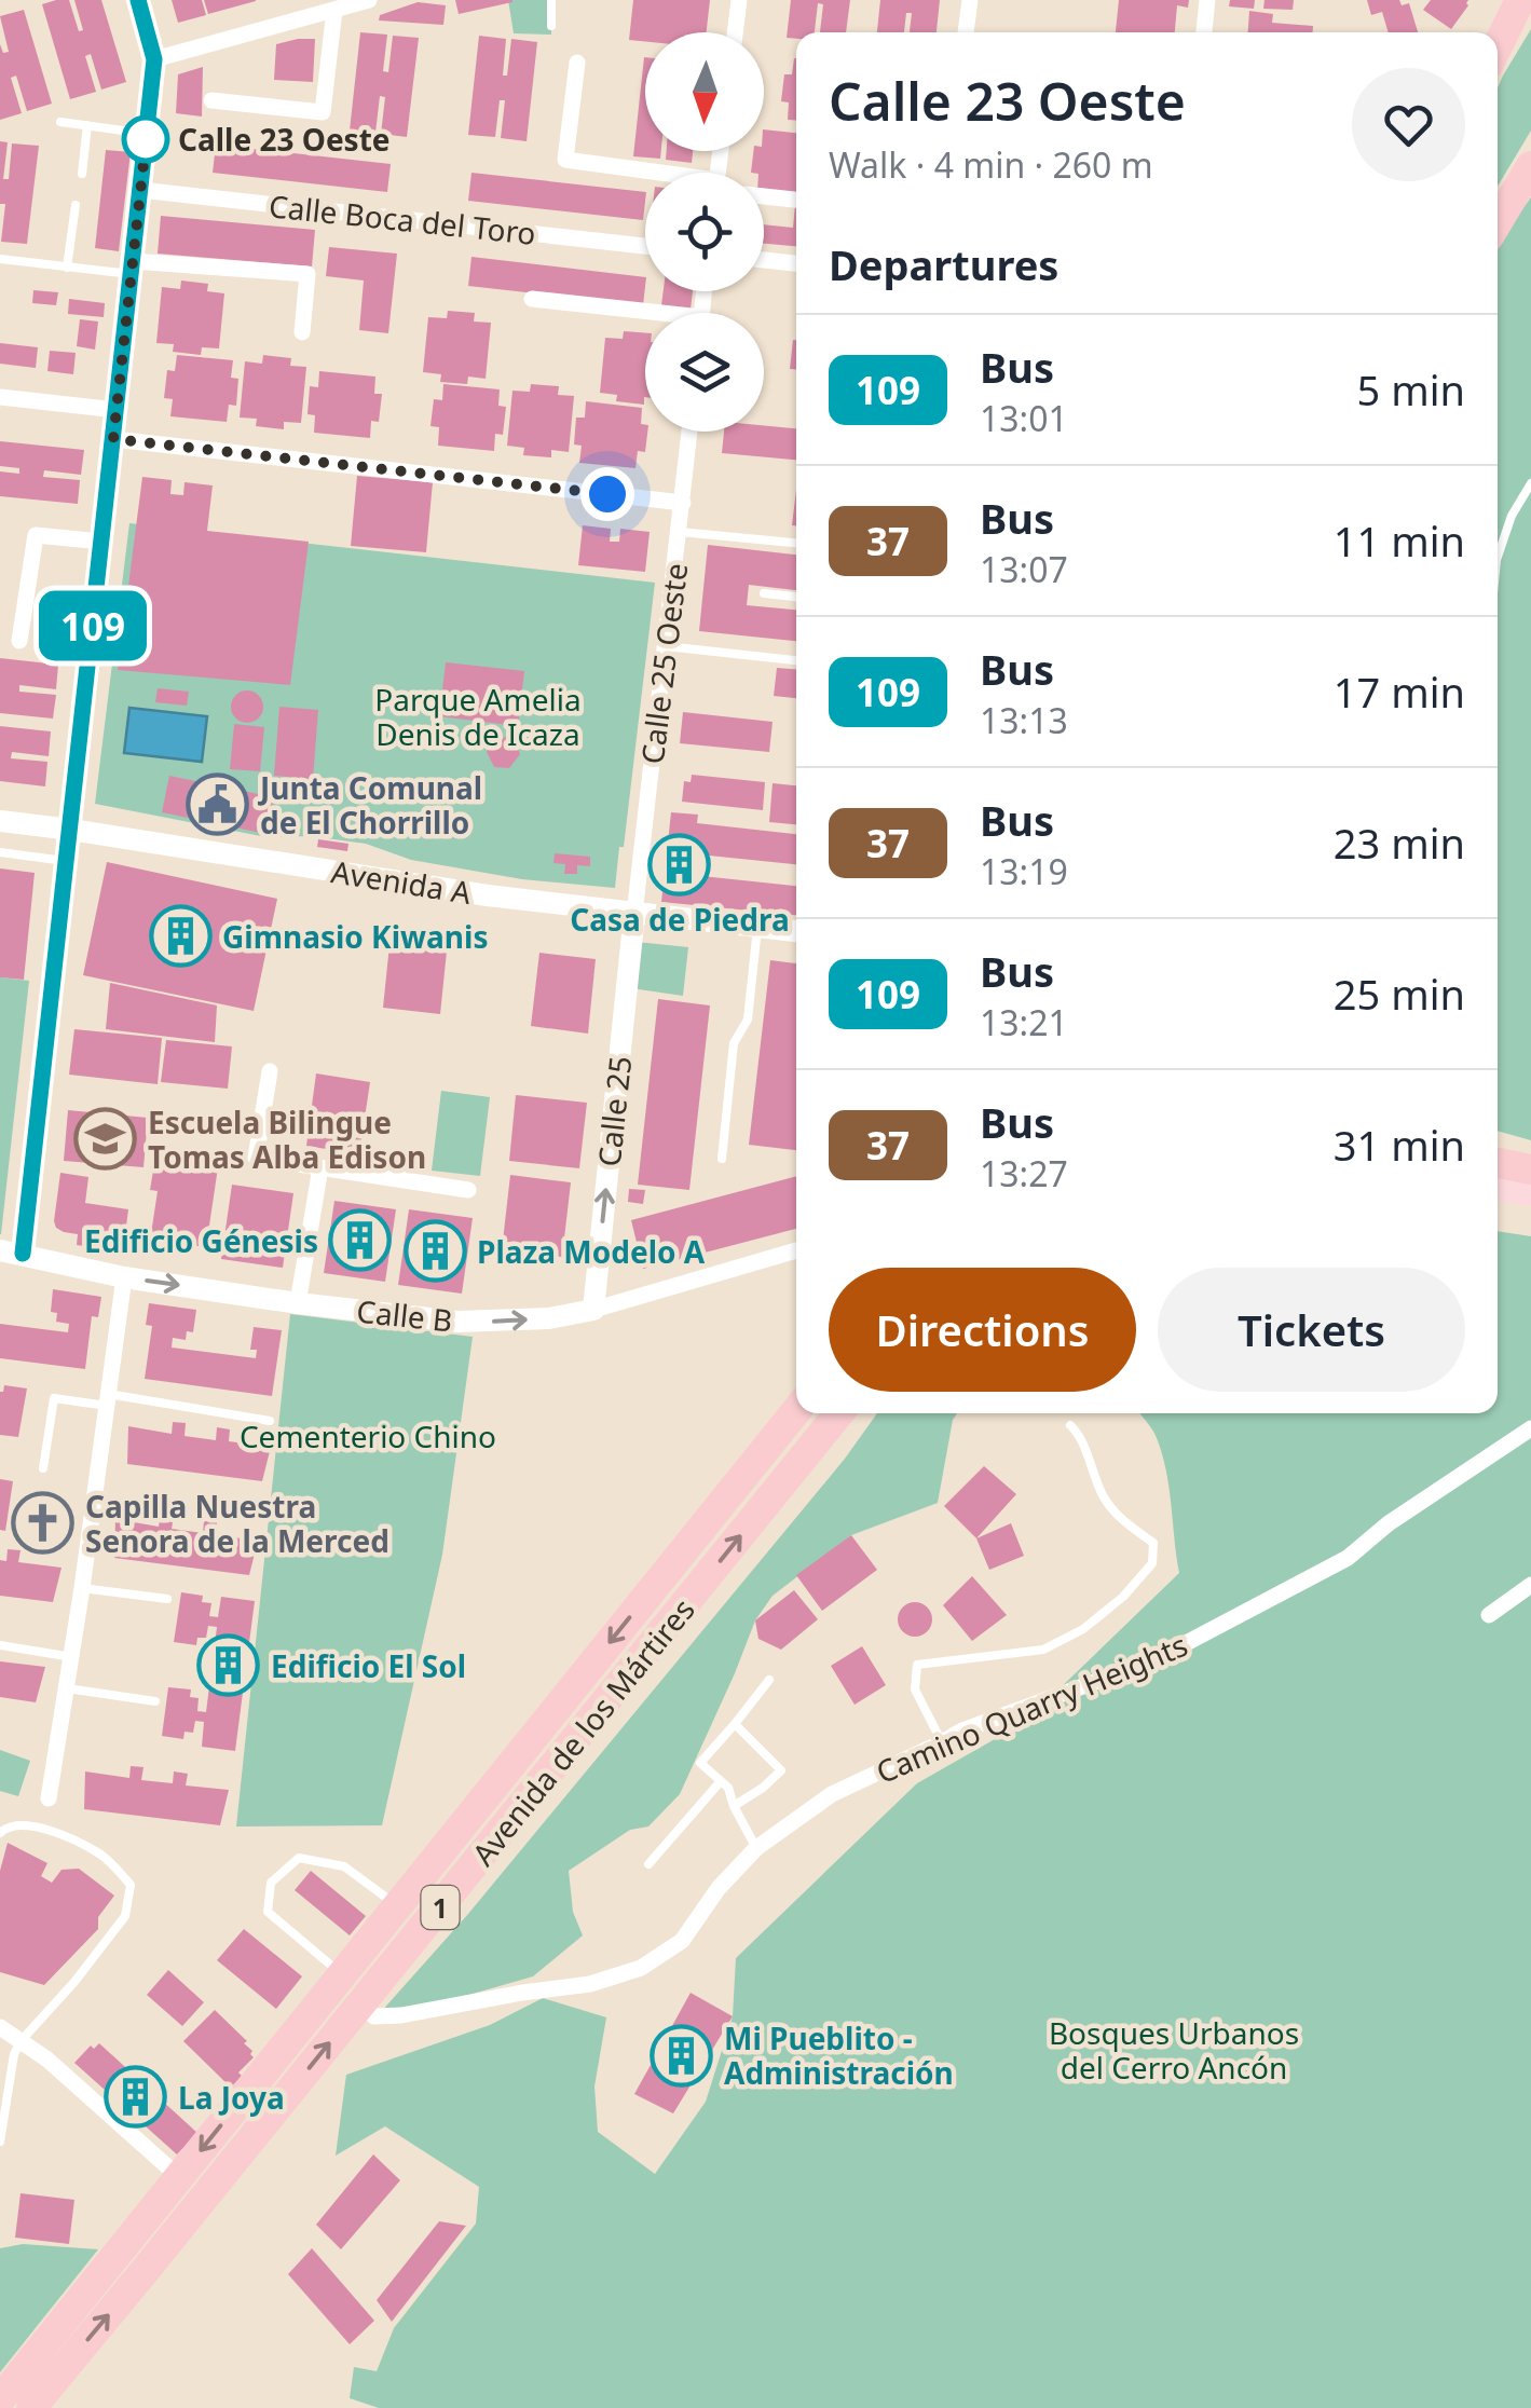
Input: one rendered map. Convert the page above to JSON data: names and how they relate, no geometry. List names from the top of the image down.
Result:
{
  "streets": {
    "highway": ["Avenida de los Mártires", "1"],
    "street": [
      "Calle Boca del Toro",
      "Calle 25 Oeste",
      "Avenida A",
      "Calle 25",
      "Calle B",
      "Camino Quarry Heights"
    ]
  },
  "crossings": [
    ["Calle 25 Oeste", "Avenida A"],
    ["Calle 25 Oeste", "Calle 25"],
    ["Avenida A", "Calle 25"],
    ["Calle 25", "Calle B"],
    ["Camino Quarry Heights", "Avenida de los Mártires"]
  ],
  "one_way": ["Calle 25"],
  "parks": ["Parque Amelia Denis de Icaza", "Cementerio Chino", "Bosques Urbanos del Cerro Ancón"],
  "places": {
    "other": ["Calle 23 Oeste"],
    "public building": ["Junta Comunal de El Chorrillo"],
    "building": [
      "Casa de Piedra",
      "Gimnasio Kiwanis",
      "Edificio Génesis",
      "Plaza Modelo A",
      "Edificio El Sol",
      "Mi Pueblito - Administración",
      "La Joya"
    ],
    "school or university": ["Escuela Bilingue Tomas Alba Edison"],
    "church": ["Capilla Nuestra Senora de la Merced"]
  },
  "lines": ["bus line 109"],
  "north": "bottom",
  "page": {
    "on_map": "109",
    "heading": [
      ["Calle 23 Oeste", "Walk · 4 min · 260 m"],
      "Departures"
    ],
    "list": [
      {
        "mark": "109",
        "name": "Bus",
        "note": "13:01",
        "value": "5 min"
      },
      {
        "mark": "37",
        "name": "Bus",
        "note": "13:07",
        "value": "11 min"
      },
      {
        "mark": "109",
        "name": "Bus",
        "note": "13:13",
        "value": "17 min"
      },
      {
        "mark": "37",
        "name": "Bus",
        "note": "13:19",
        "value": "23 min"
      },
      {
        "mark": "109",
        "name": "Bus",
        "note": "13:21",
        "value": "25 min"
      },
      {
        "mark": "37",
        "name": "Bus",
        "note": "13:27",
        "value": "31 min"
      }
    ],
    "buttons": ["Directions", "Tickets"]
  }
}
